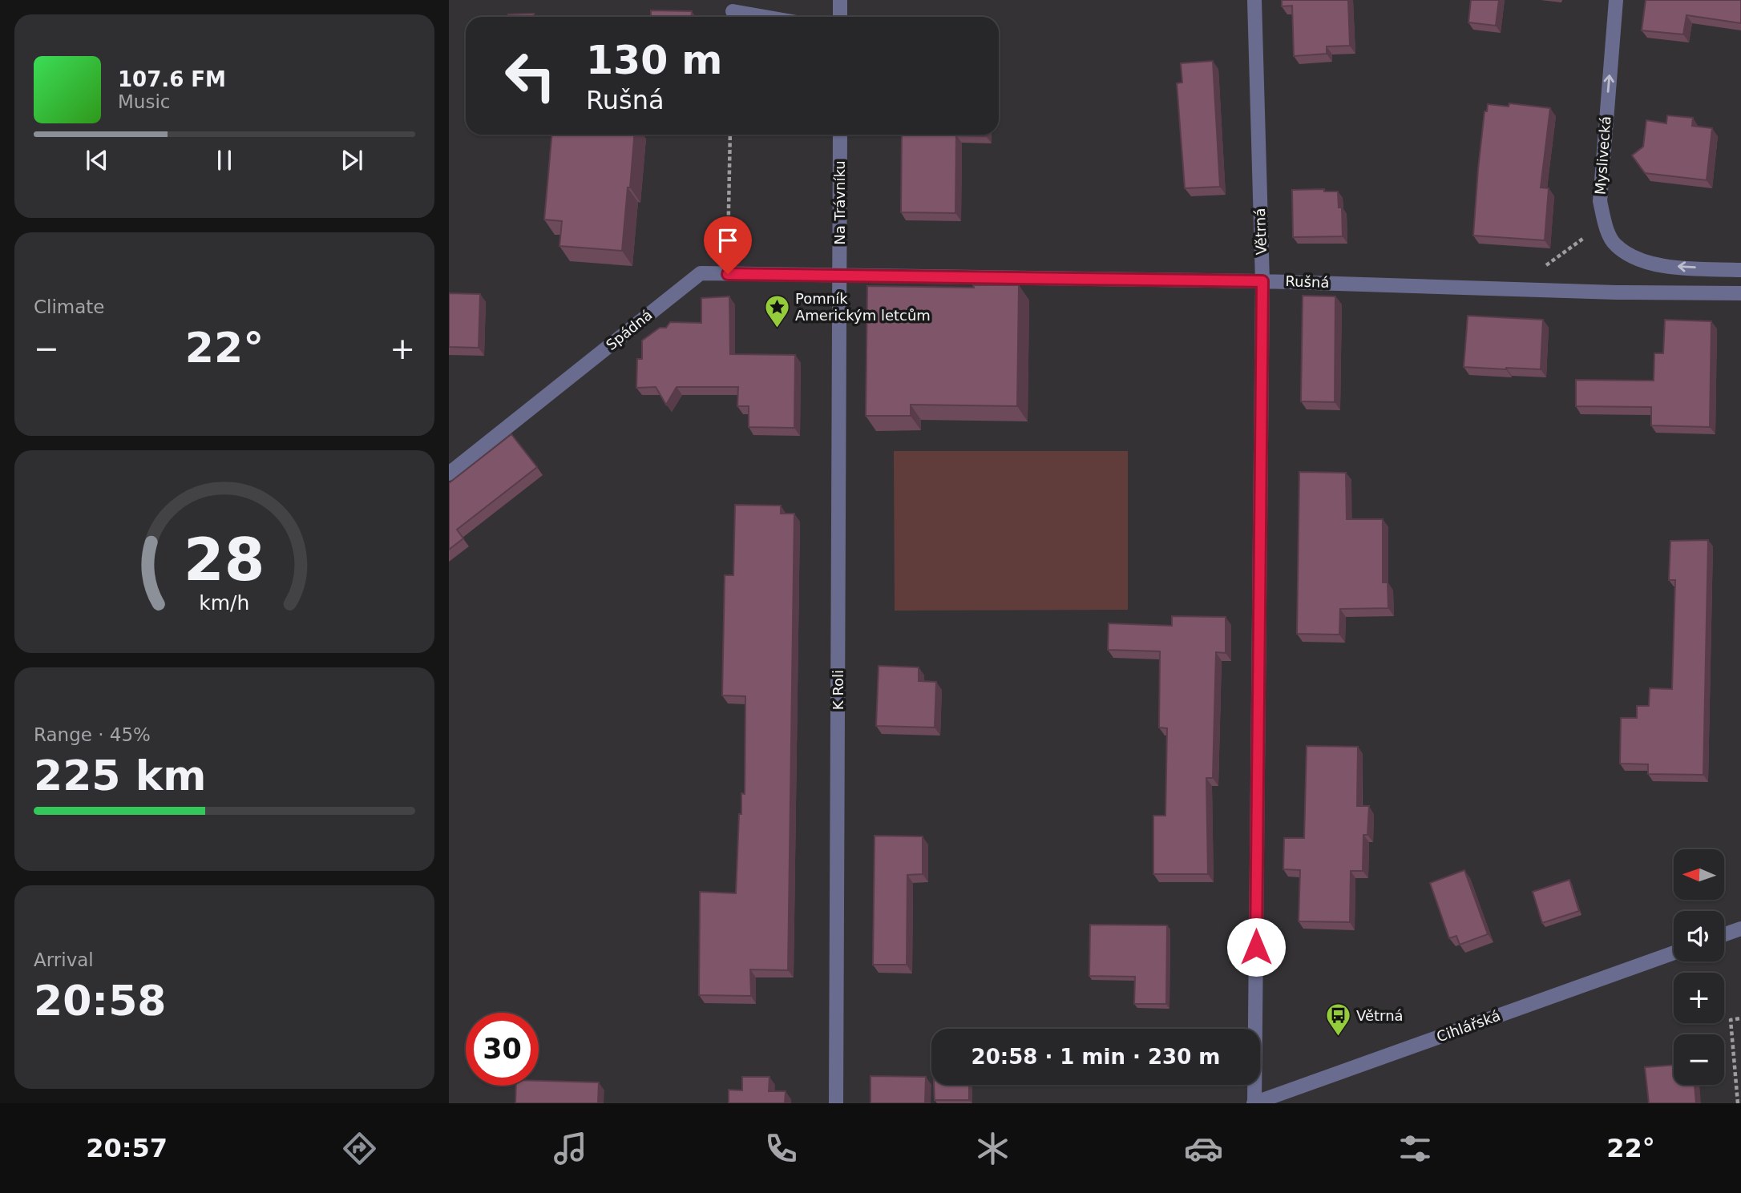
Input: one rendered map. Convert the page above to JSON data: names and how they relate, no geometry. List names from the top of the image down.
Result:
{
  "streets": {
    "street": [
      "Myslivecká",
      "Na Trávníku",
      "Větrná",
      "Rušná",
      "Spádná",
      "K Roli",
      "Cihlářská"
    ]
  },
  "crossings": [
    ["Na Trávníku", "Rušná"],
    ["Na Trávníku", "Spádná"],
    ["Na Trávníku", "K Roli"],
    ["Větrná", "Rušná"],
    ["Větrná", "Cihlářská"],
    ["Rušná", "Spádná"],
    ["Rušná", "K Roli"],
    ["Spádná", "K Roli"]
  ],
  "places": {
    "place": ["Pomník Americkým letcům"],
    "bus stop": ["Větrná"]
  },
  "north": "left",
  "page": {
    "turn": ["130 m", "Rušná"],
    "song": ["107.6 FM", "Music"],
    "tile": [
      "Climate",
      ["Range · 45%", "225 km"],
      ["Arrival", "20:58"]
    ],
    "heat": ["−", "22°", "+"],
    "map_buttons": ["+", "−"],
    "limit": "30",
    "trip": "20:58 · 1 min · 230 m",
    "tabs": ["20:57", "22°"],
    "gauge": ["28", "km/h"]
  }
}
